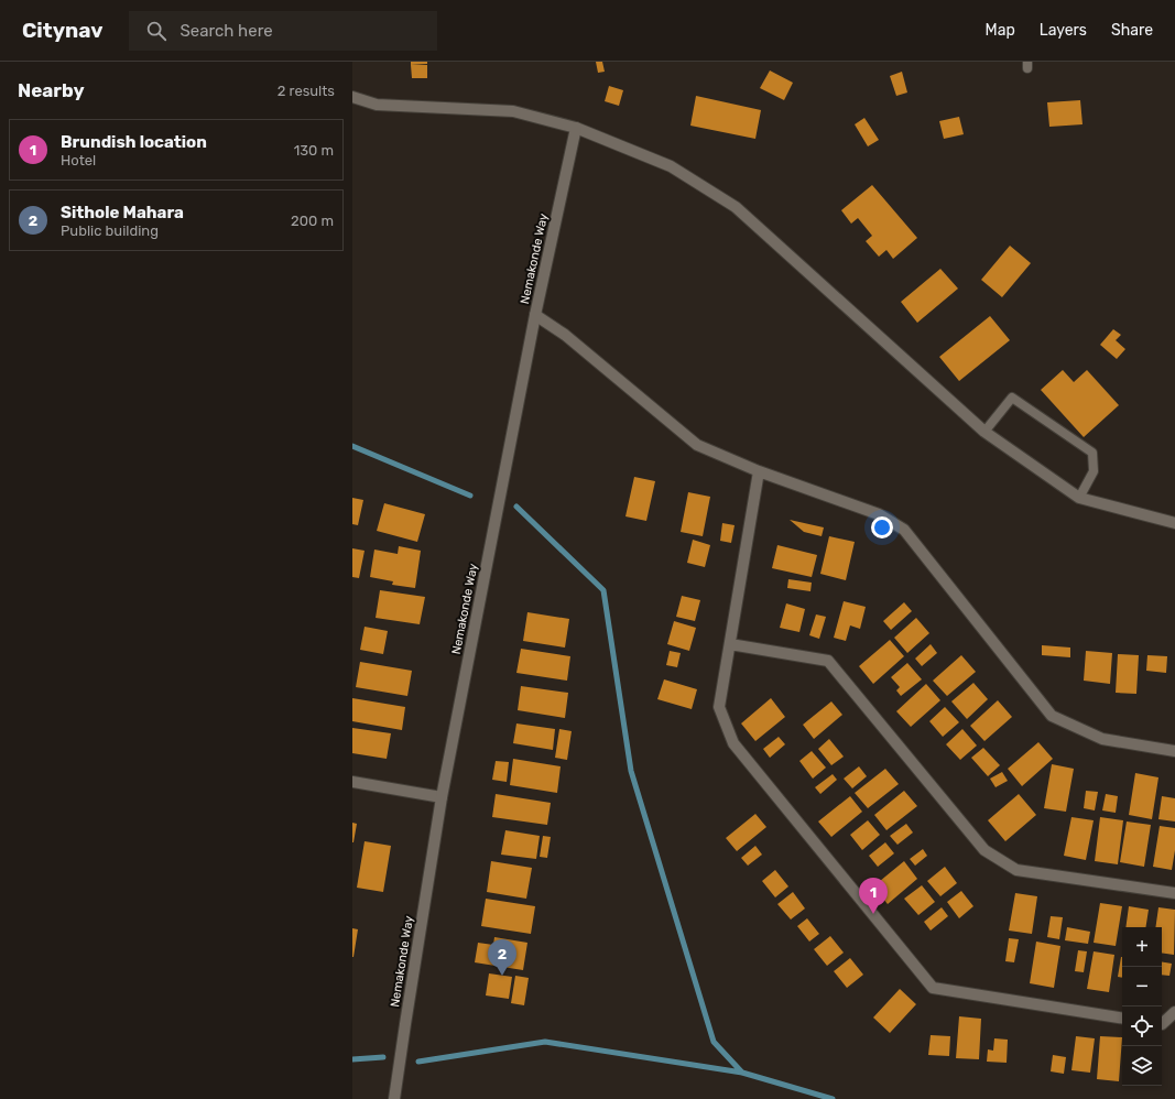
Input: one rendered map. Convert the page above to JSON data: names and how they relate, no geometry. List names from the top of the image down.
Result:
{
  "streets": {
    "street": ["Nemakonde Way"]
  },
  "page": {
    "header": "Citynav",
    "search": "Search here",
    "nav": ["Map", "Layers", "Share"],
    "heading": ["Nearby", "2 results"],
    "list": [
      {
        "mark": "1",
        "name": "Brundish location",
        "note": "Hotel",
        "value": "130 m"
      },
      {
        "mark": "2",
        "name": "Sithole Mahara",
        "note": "Public building",
        "value": "200 m"
      }
    ],
    "pins": ["1", "2"],
    "map_buttons": ["+", "−"]
  }
}
